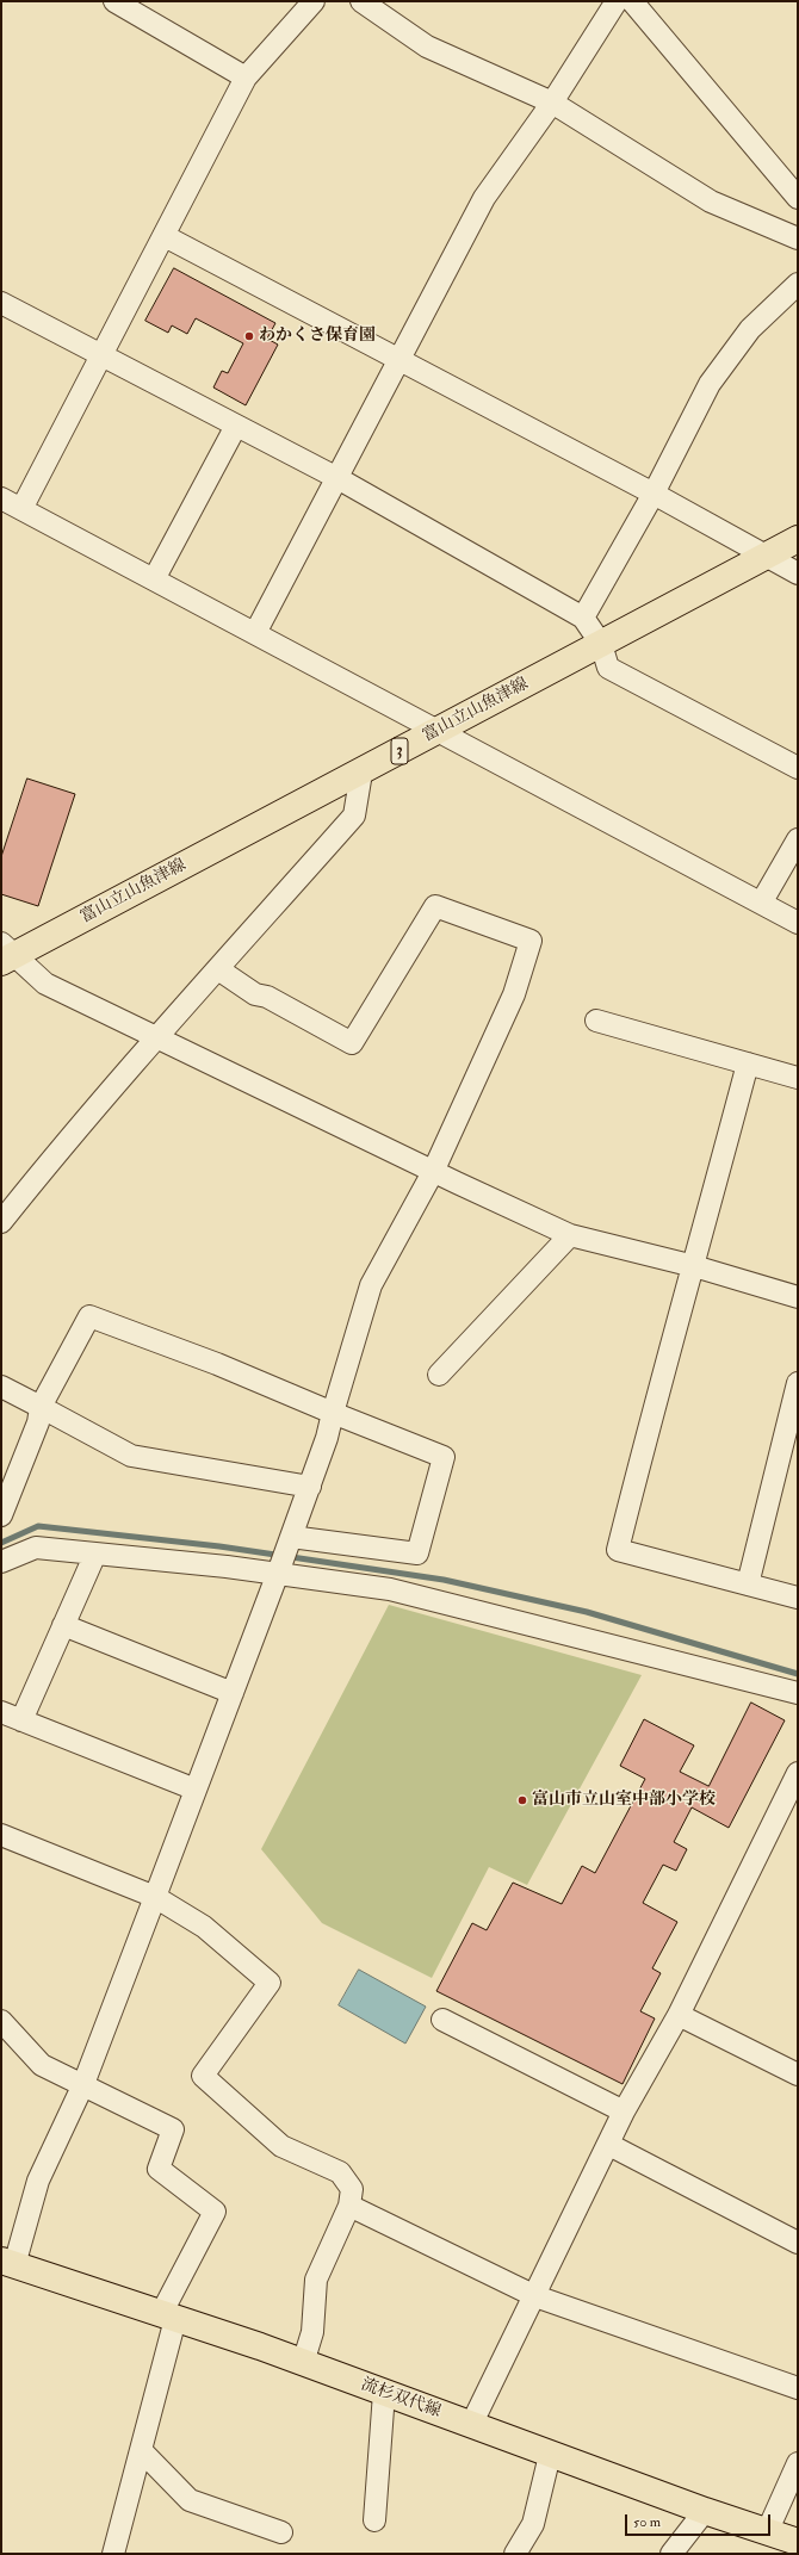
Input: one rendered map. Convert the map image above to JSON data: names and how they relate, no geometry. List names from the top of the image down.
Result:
{
  "streets": {
    "main road": ["富山立山魚津線", "3", "流杉双代線"]
  },
  "places": ["わかくさ保育園", "富山市立山室中部小学校"],
  "scale_bar": "50 m"
}
